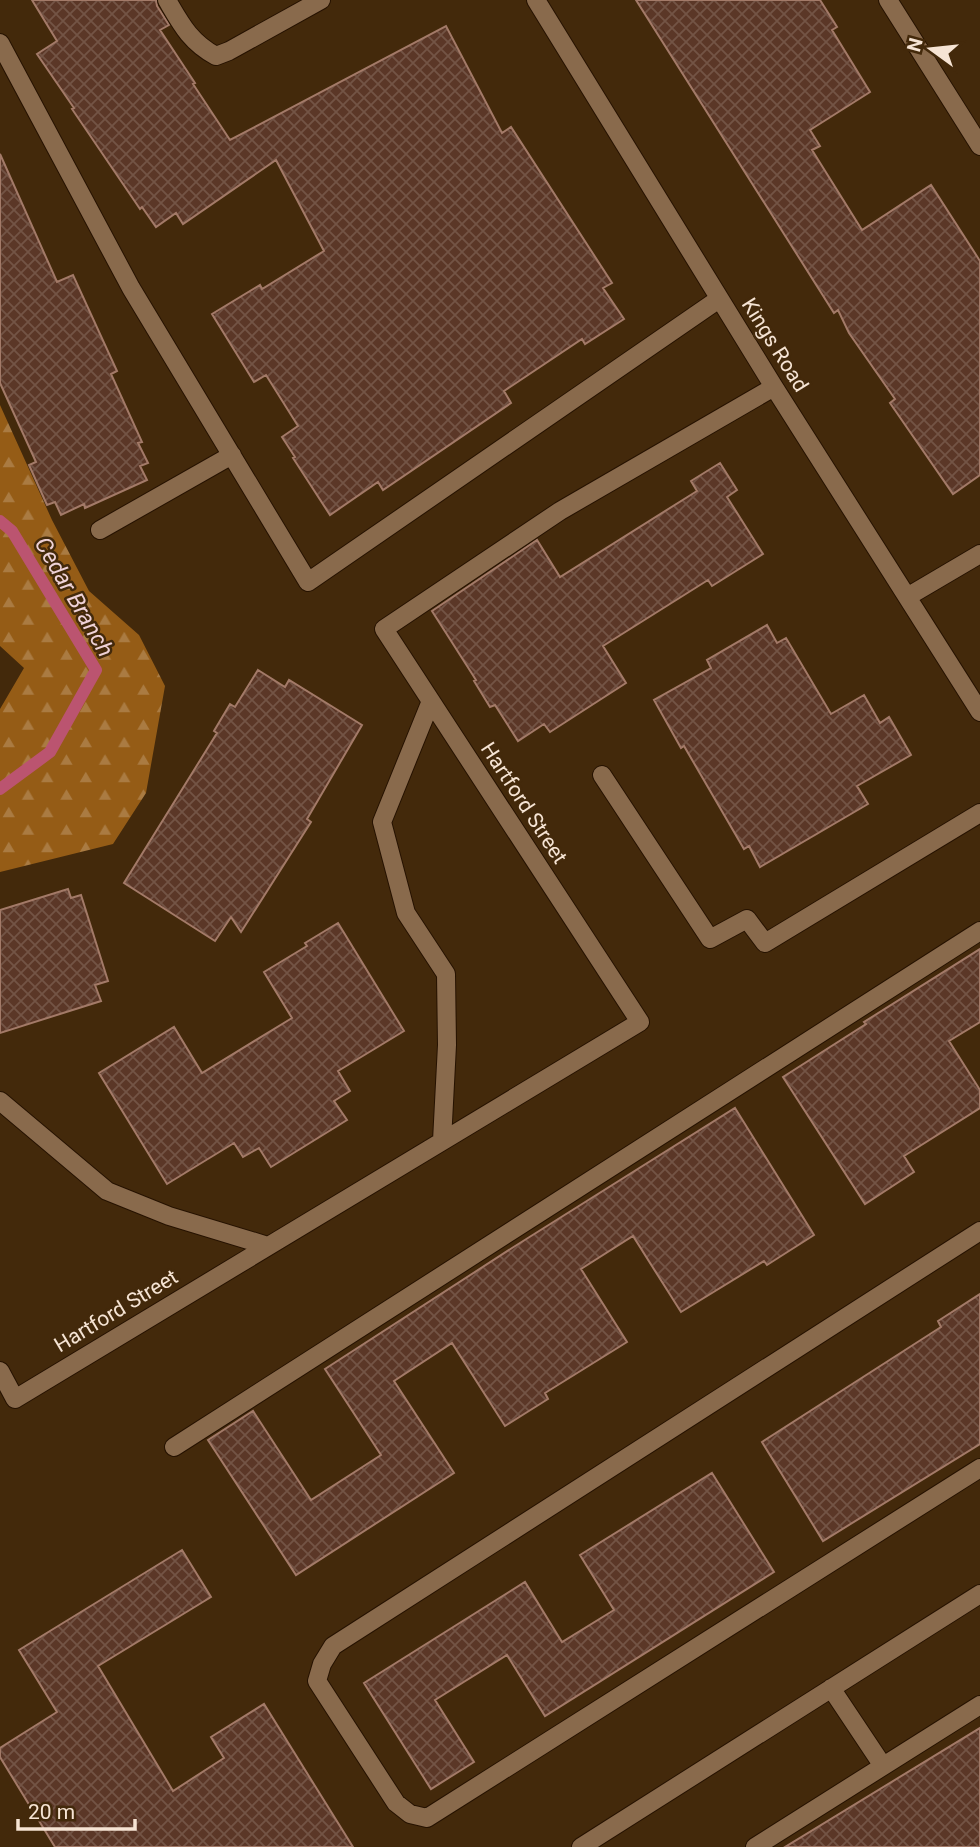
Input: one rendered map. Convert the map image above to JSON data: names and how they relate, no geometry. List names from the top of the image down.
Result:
{
  "streets": {
    "street": ["Kings Road", "Hartford Street"]
  },
  "crossings": [
    ["Kings Road", "Hartford Street"]
  ],
  "water": ["Cedar Branch"],
  "scale_bar": "20 m",
  "north": "left"
}
